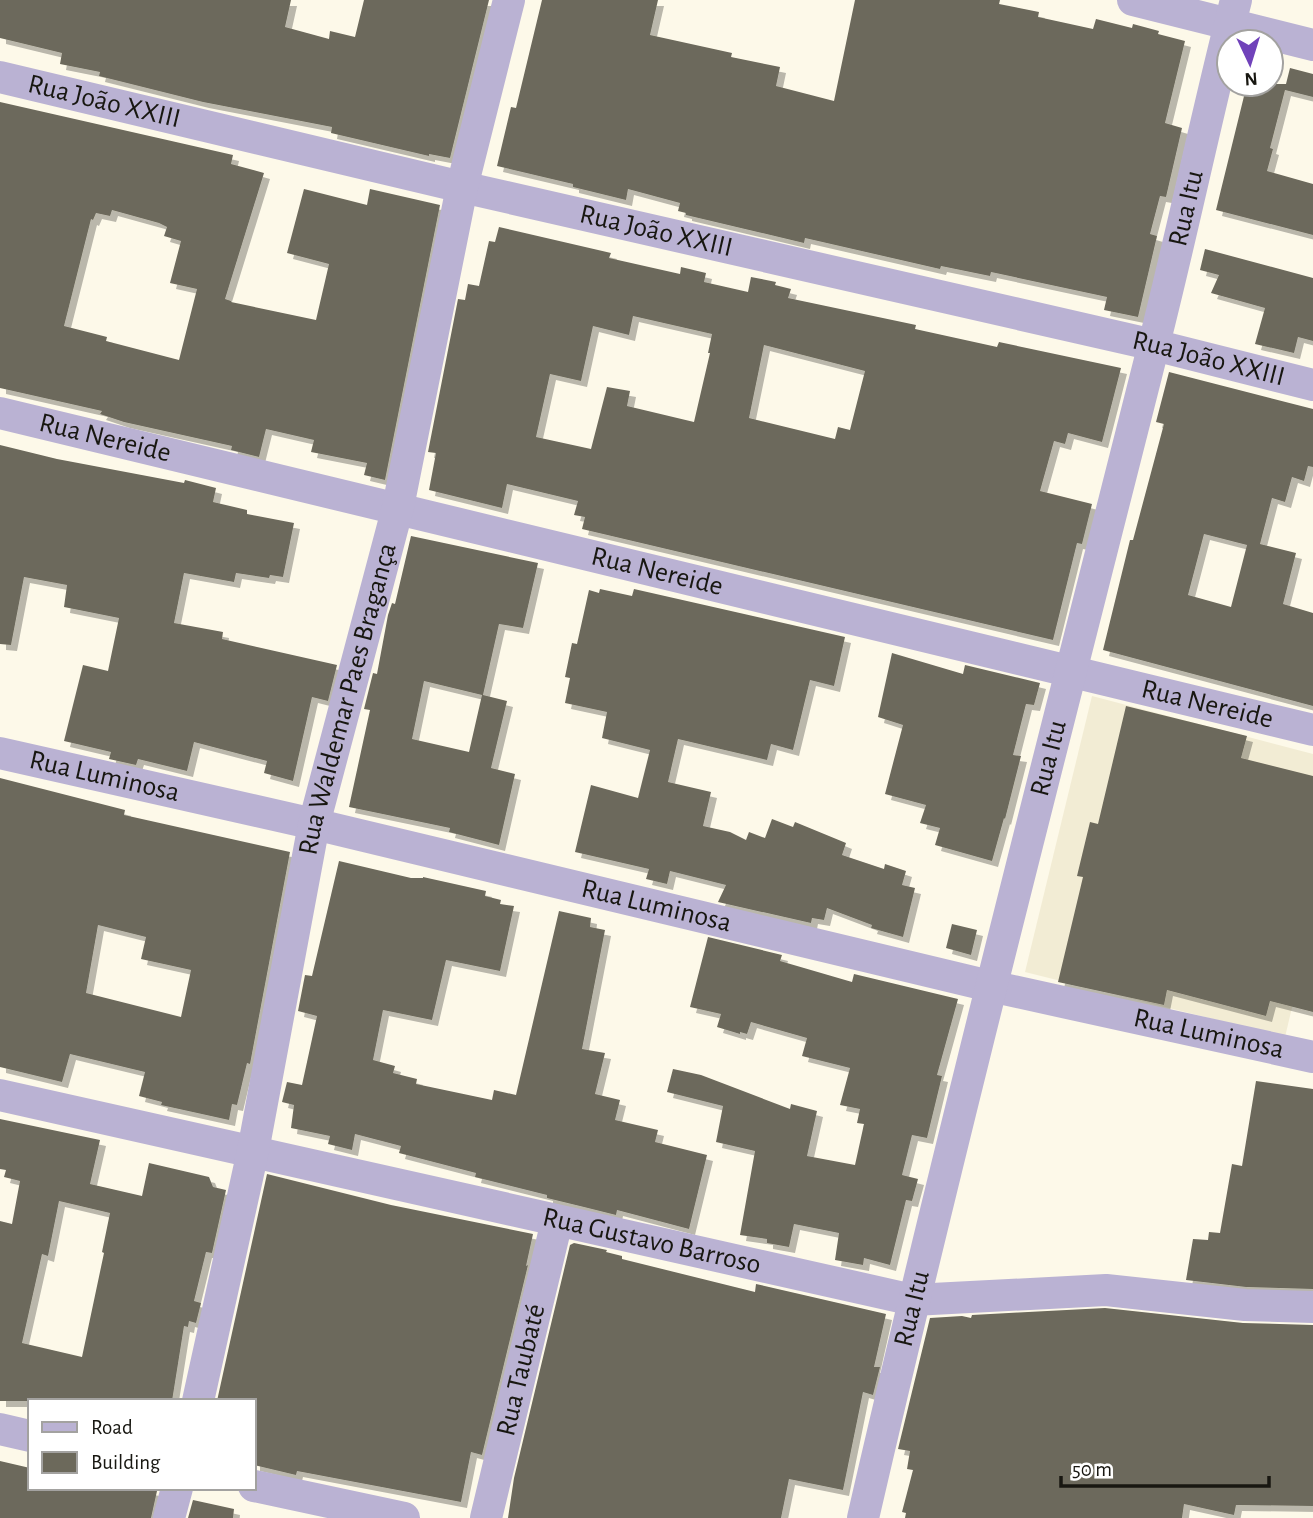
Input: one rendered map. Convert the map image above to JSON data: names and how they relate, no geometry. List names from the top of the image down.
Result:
{
  "streets": {
    "street": [
      "Rua João XXIII",
      "Rua Itu",
      "Rua Nereide",
      "Rua Waldemar Paes Bragança",
      "Rua Luminosa",
      "Rua Gustavo Barroso",
      "Rua Taubaté"
    ]
  },
  "crossings": [
    ["Rua João XXIII", "Rua Itu"],
    ["Rua João XXIII", "Rua Waldemar Paes Bragança"],
    ["Rua Itu", "Rua Nereide"],
    ["Rua Itu", "Rua Luminosa"],
    ["Rua Itu", "Rua Gustavo Barroso"],
    ["Rua Nereide", "Rua Waldemar Paes Bragança"],
    ["Rua Waldemar Paes Bragança", "Rua Luminosa"],
    ["Rua Waldemar Paes Bragança", "Rua Gustavo Barroso"],
    ["Rua Gustavo Barroso", "Rua Taubaté"]
  ],
  "legend": ["Road", "Building"],
  "scale_bar": "50 m",
  "north": "bottom"
}
